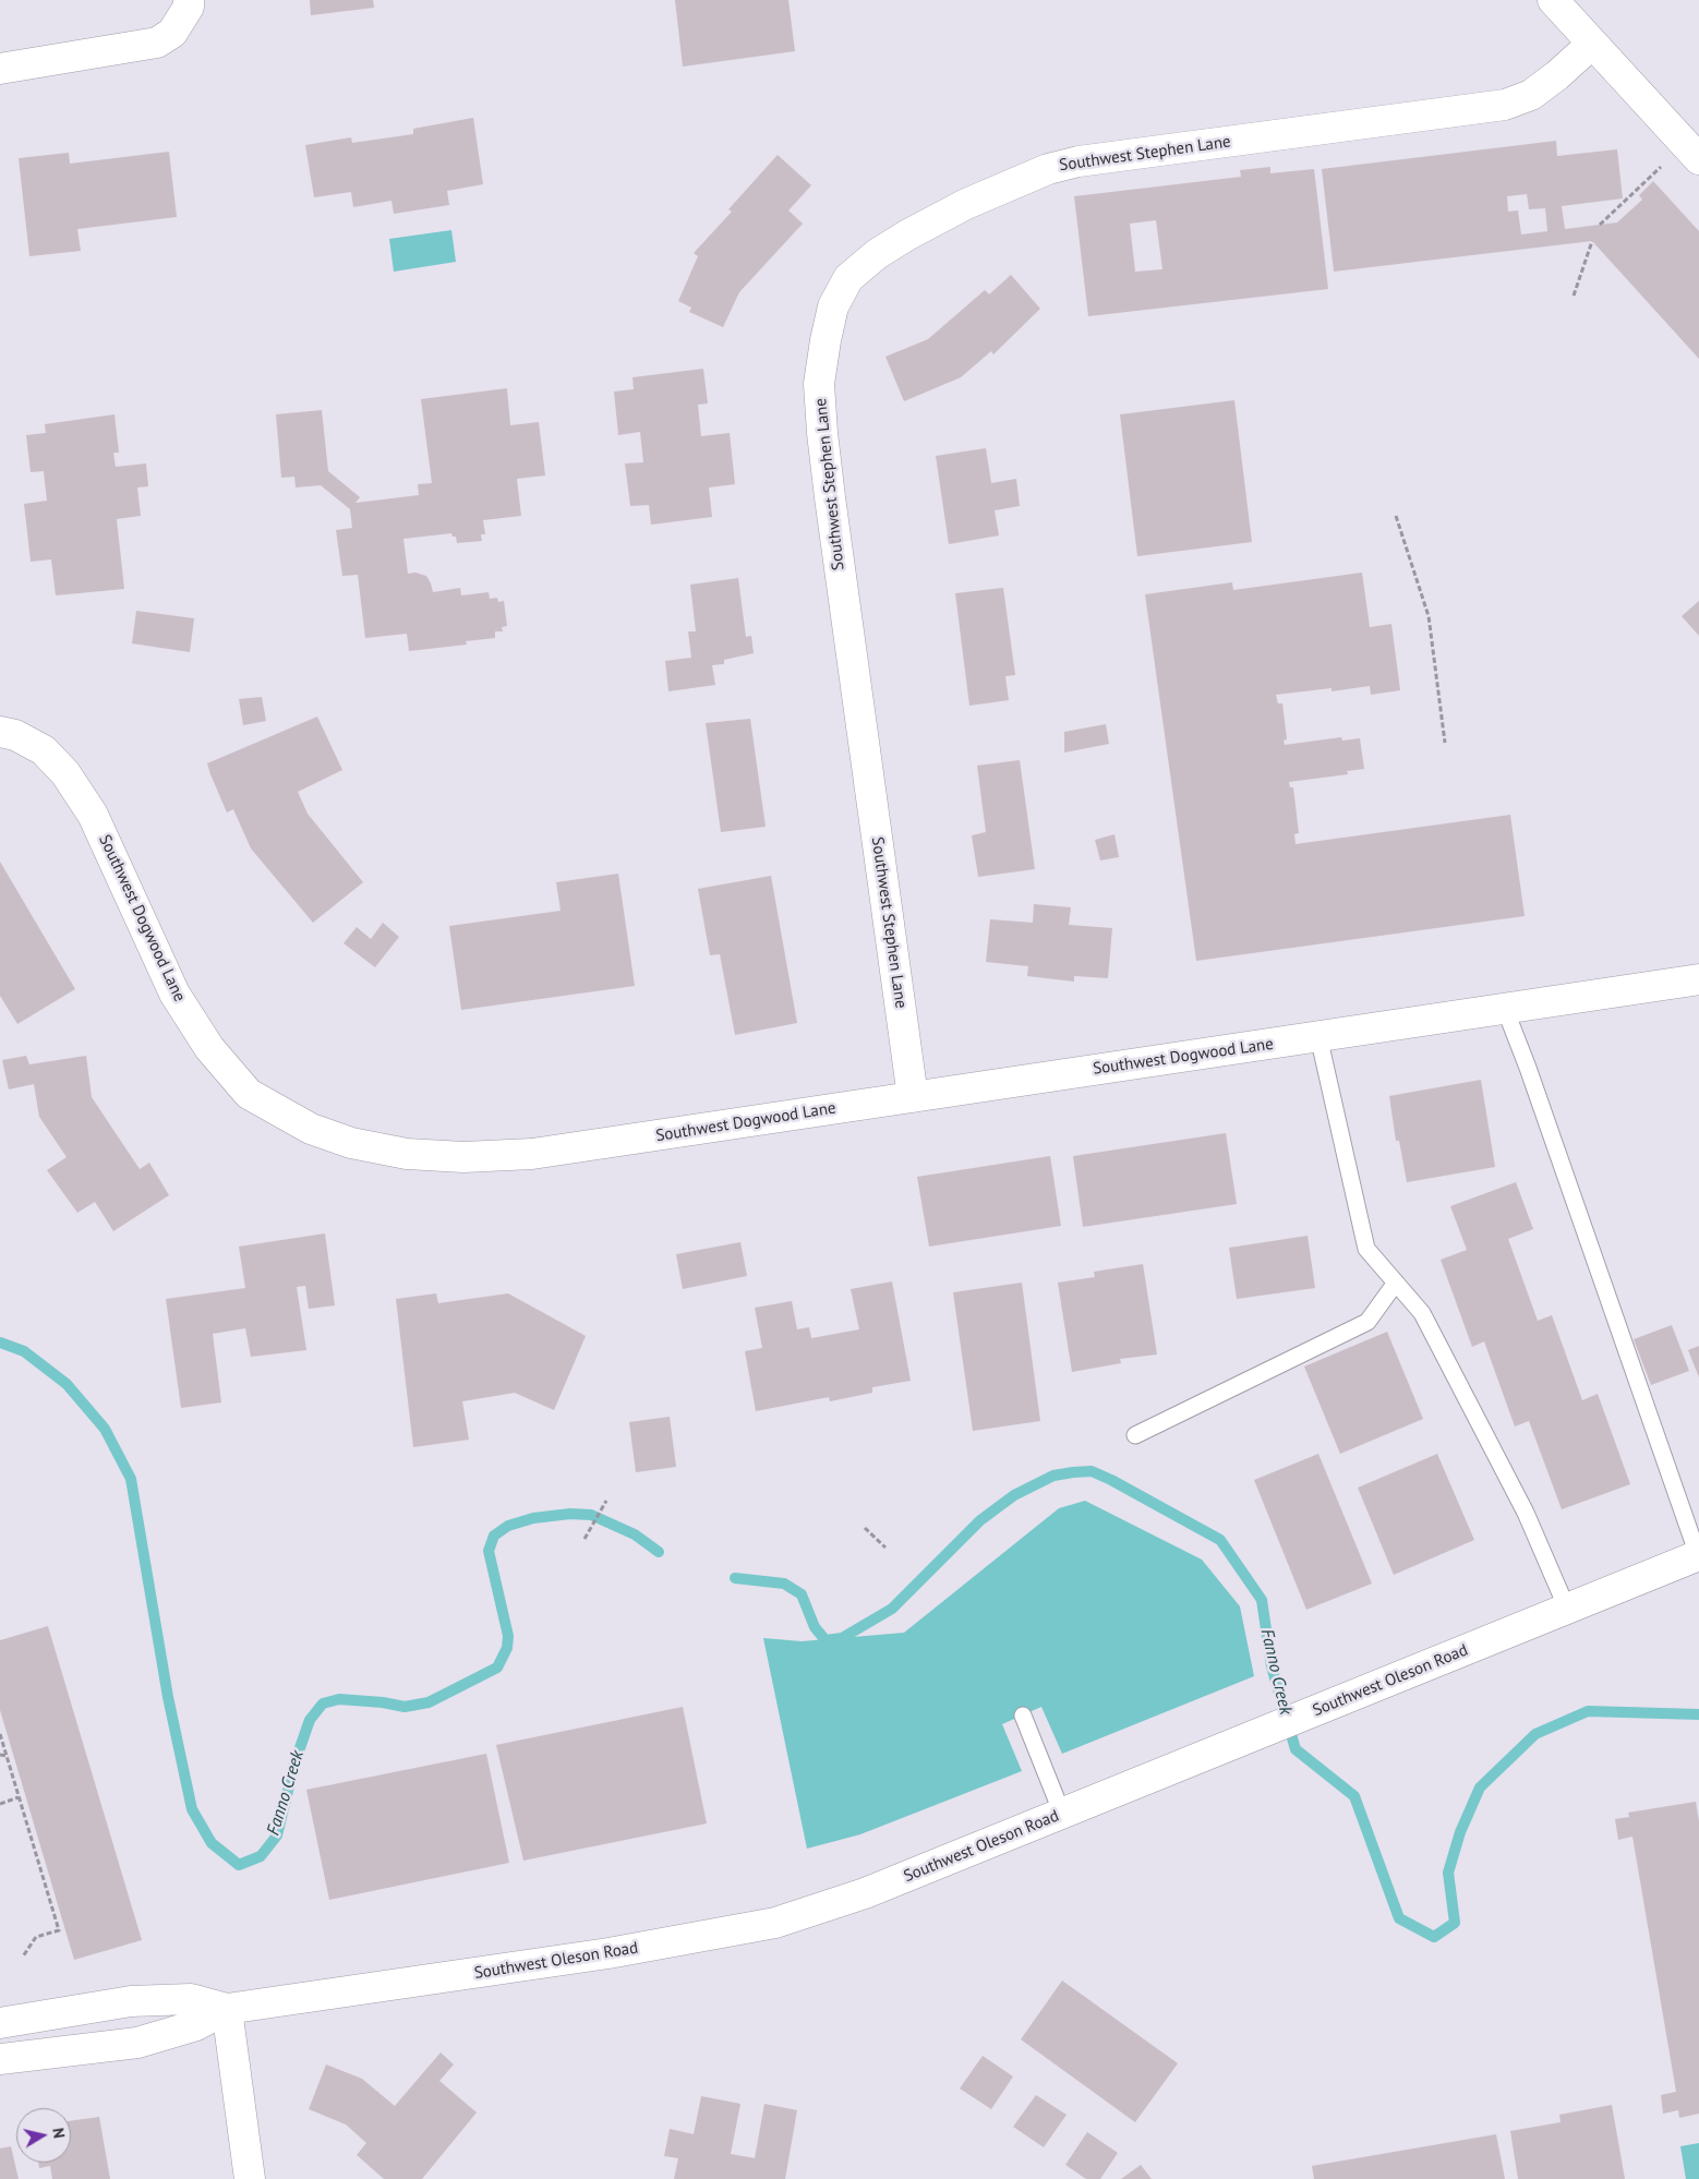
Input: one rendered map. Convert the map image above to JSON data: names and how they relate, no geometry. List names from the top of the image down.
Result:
{
  "streets": {
    "street": ["Southwest Stephen Lane", "Southwest Dogwood Lane", "Southwest Oleson Road"]
  },
  "crossings": [
    ["Southwest Stephen Lane", "Southwest Dogwood Lane"]
  ],
  "water": ["Fanno Creek"],
  "north": "right"
}
